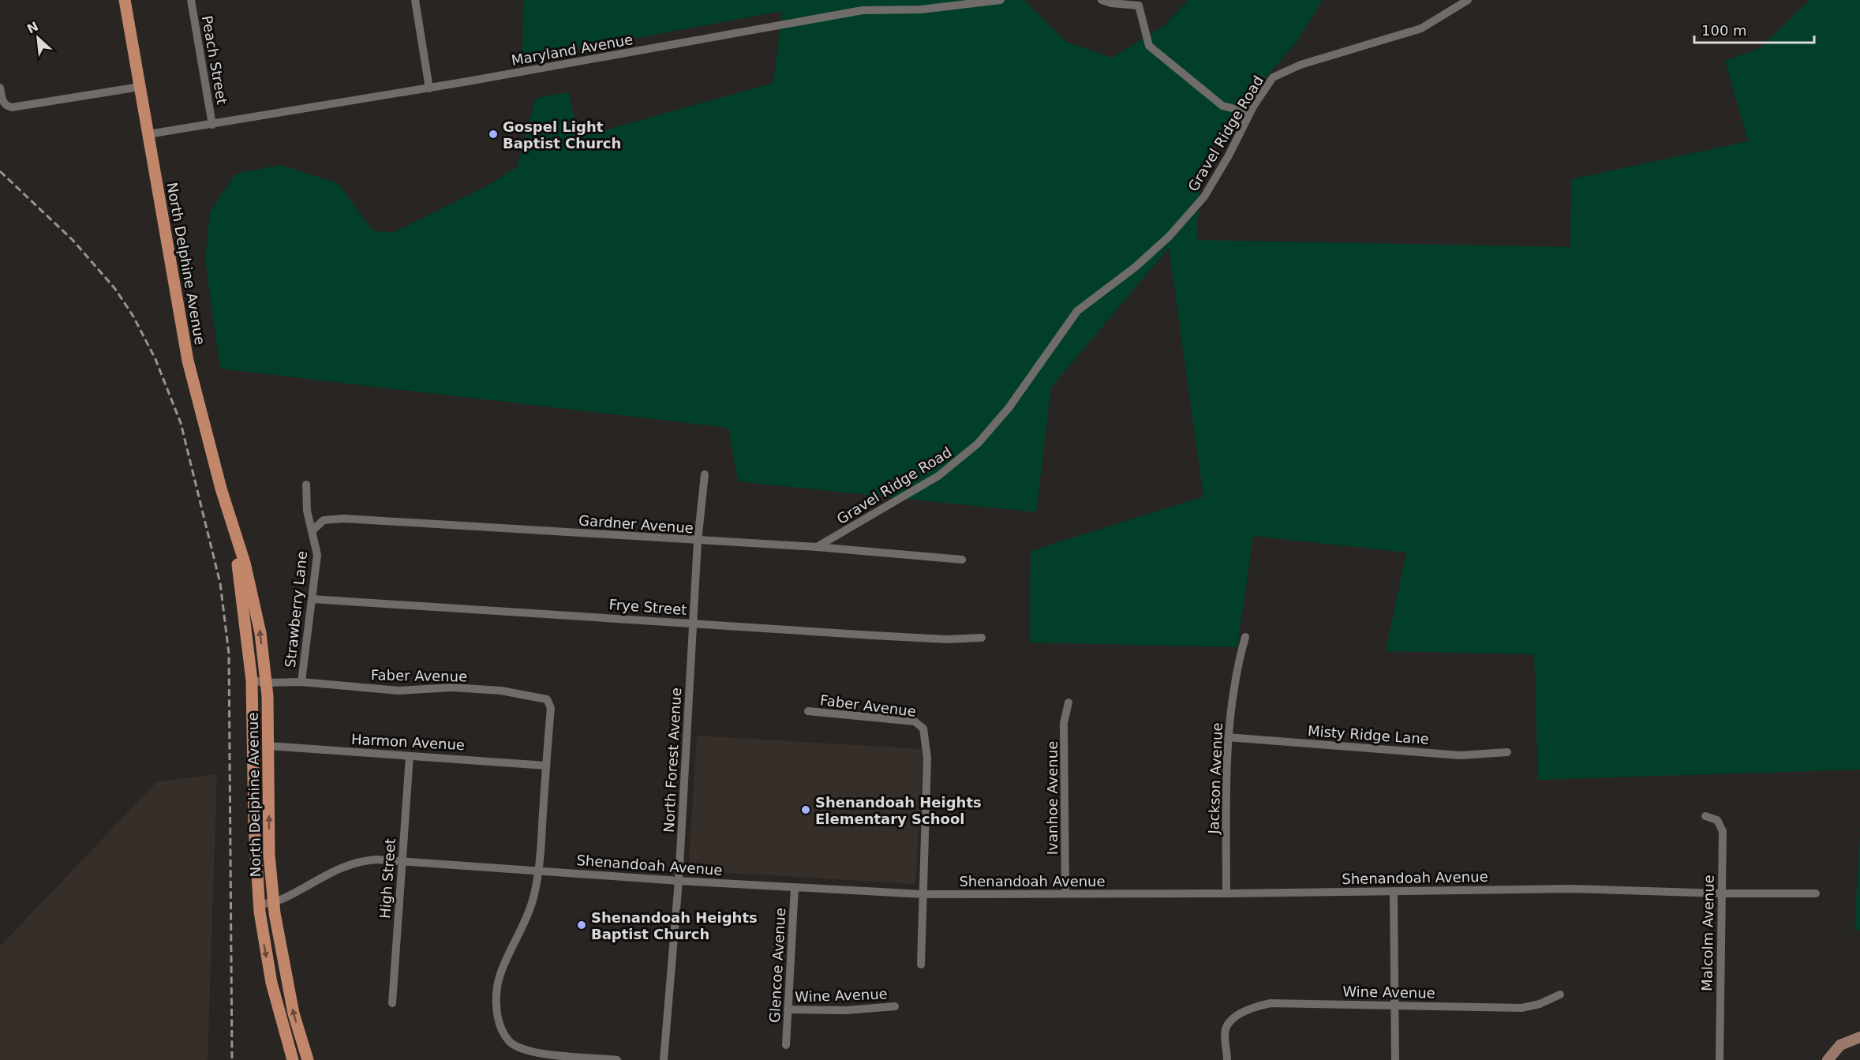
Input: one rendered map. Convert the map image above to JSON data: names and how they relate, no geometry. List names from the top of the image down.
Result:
{
  "streets": {
    "main road": ["North Delphine Avenue"],
    "street": [
      "Maryland Avenue",
      "Peach Street",
      "Gravel Ridge Road",
      "Gardner Avenue",
      "Frye Street",
      "Strawberry Lane",
      "Faber Avenue",
      "Misty Ridge Lane",
      "Harmon Avenue",
      "North Forest Avenue",
      "Jackson Avenue",
      "Ivanhoe Avenue",
      "Shenandoah Avenue",
      "High Street",
      "Malcolm Avenue",
      "Glencoe Avenue",
      "Wine Avenue"
    ]
  },
  "crossings": [
    ["Maryland Avenue", "Peach Street"],
    ["Maryland Avenue", "North Delphine Avenue"],
    ["Gravel Ridge Road", "Gardner Avenue"],
    ["North Delphine Avenue", "Faber Avenue"],
    ["North Delphine Avenue", "Harmon Avenue"],
    ["North Delphine Avenue", "Shenandoah Avenue"],
    ["Gardner Avenue", "Strawberry Lane"],
    ["Gardner Avenue", "North Forest Avenue"],
    ["Frye Street", "Strawberry Lane"],
    ["Frye Street", "North Forest Avenue"],
    ["Strawberry Lane", "Faber Avenue"],
    ["Faber Avenue", "Harmon Avenue"],
    ["Faber Avenue", "Shenandoah Avenue"],
    ["Misty Ridge Lane", "Jackson Avenue"],
    ["Harmon Avenue", "High Street"],
    ["North Forest Avenue", "Shenandoah Avenue"],
    ["Jackson Avenue", "Shenandoah Avenue"],
    ["Ivanhoe Avenue", "Shenandoah Avenue"],
    ["Shenandoah Avenue", "High Street"],
    ["Shenandoah Avenue", "Malcolm Avenue"],
    ["Shenandoah Avenue", "Glencoe Avenue"],
    ["Glencoe Avenue", "Wine Avenue"]
  ],
  "places": ["Gospel Light Baptist Church", "Shenandoah Heights Elementary School", "Shenandoah Heights Baptist Church"],
  "scale_bar": "100 m",
  "north": "top left"
}
